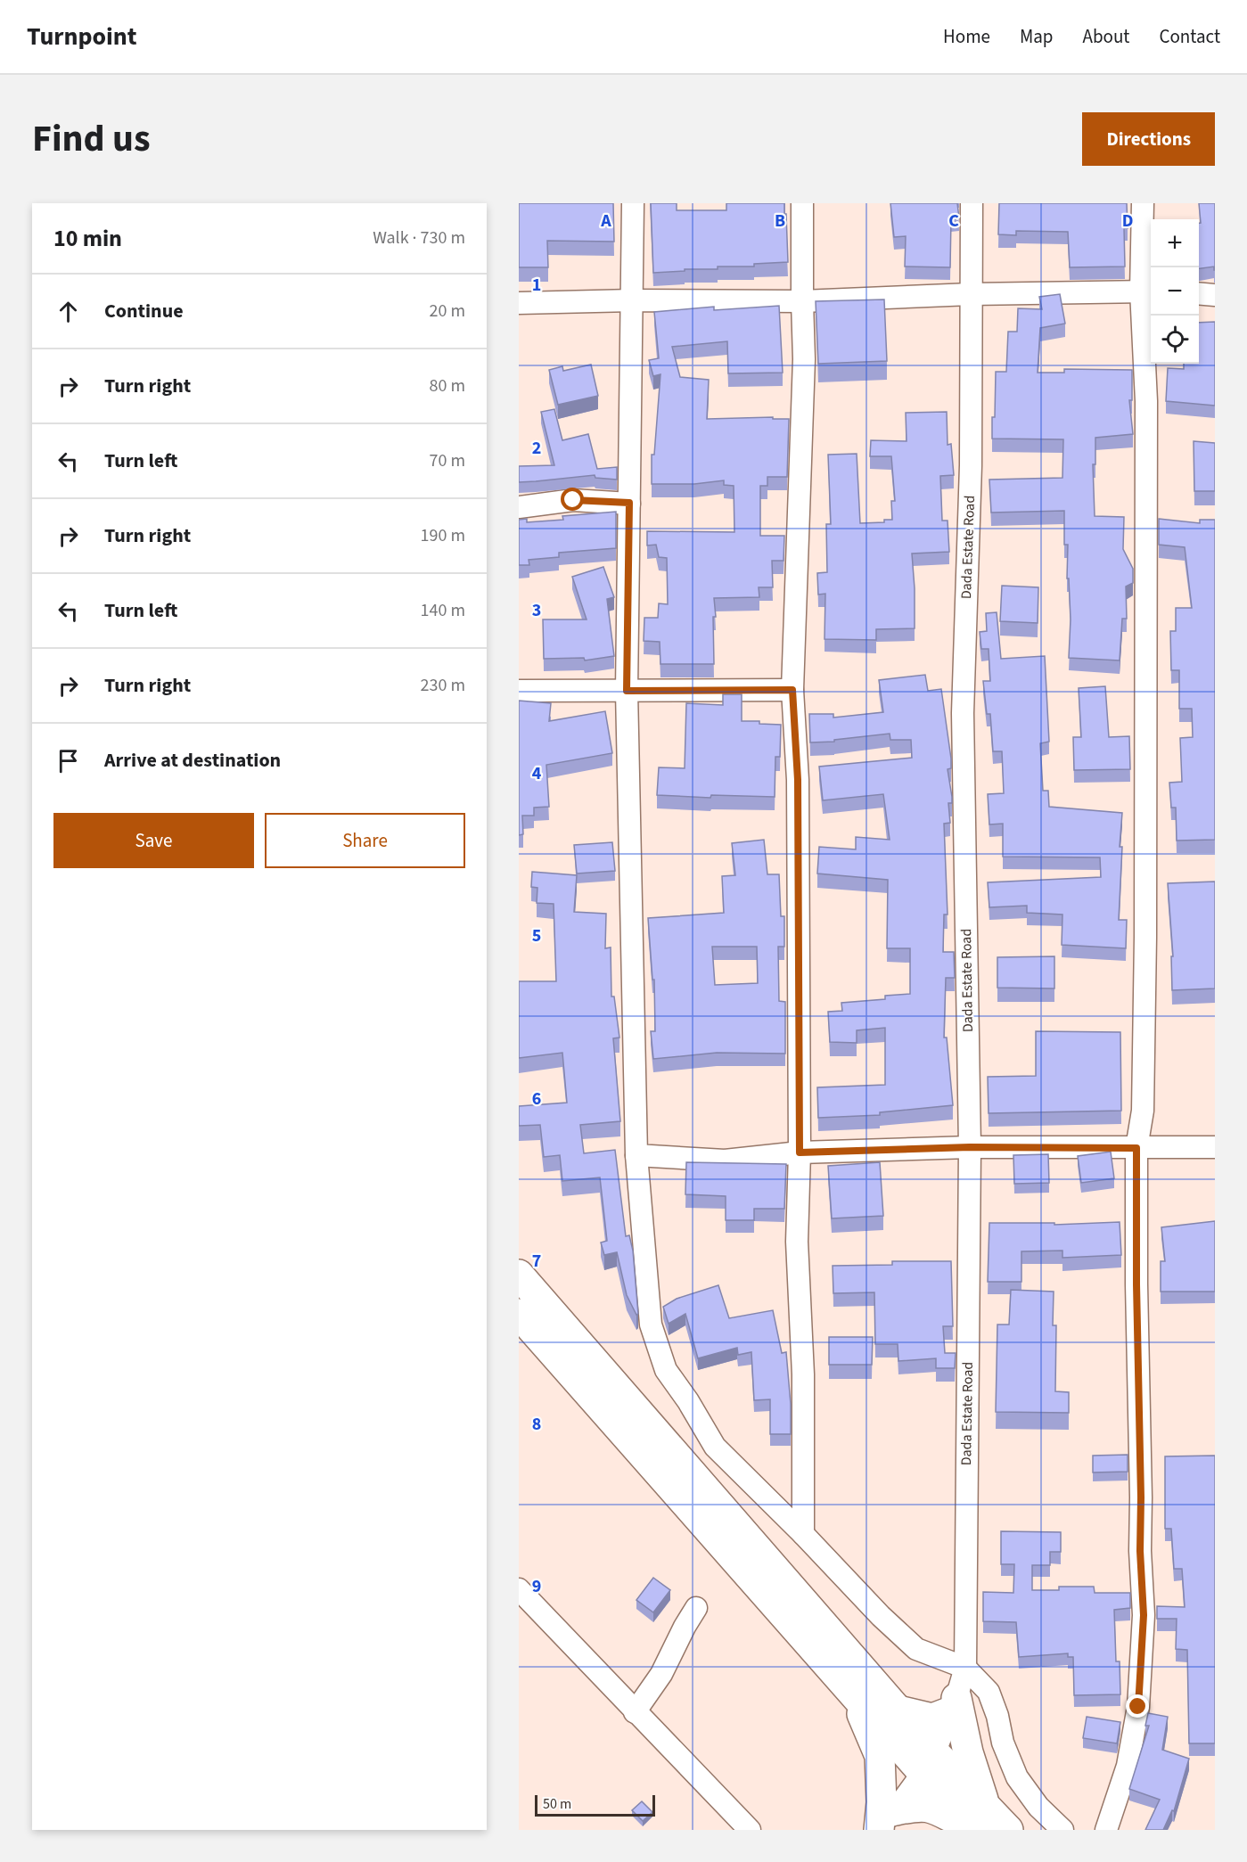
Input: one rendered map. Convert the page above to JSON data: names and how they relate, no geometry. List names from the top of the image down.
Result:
{
  "streets": {
    "street": ["Dada Estate Road"]
  },
  "scale_bar": "50 m",
  "page": {
    "header": "Turnpoint",
    "nav": [
      "Home",
      "Map",
      "About",
      "Contact"
    ],
    "title": "Find us",
    "buttons": [
      "Directions",
      ["Save", "Share"]
    ],
    "heading": ["10 min", "Walk · 730 m"],
    "map_buttons": ["+", "−"],
    "list": [
      ["Continue", "20 m"],
      ["Turn right", "80 m"],
      ["Turn left", "70 m"],
      ["Turn right", "190 m"],
      ["Turn left", "140 m"],
      ["Turn right", "230 m"],
      "Arrive at destination"
    ],
    "scale": "50 m"
  },
  "grid": {
    "columns": [
      "A",
      "B",
      "C",
      "D"
    ],
    "rows": [
      "1",
      "2",
      "3",
      "4",
      "5",
      "6",
      "7",
      "8",
      "9"
    ]
  }
}
